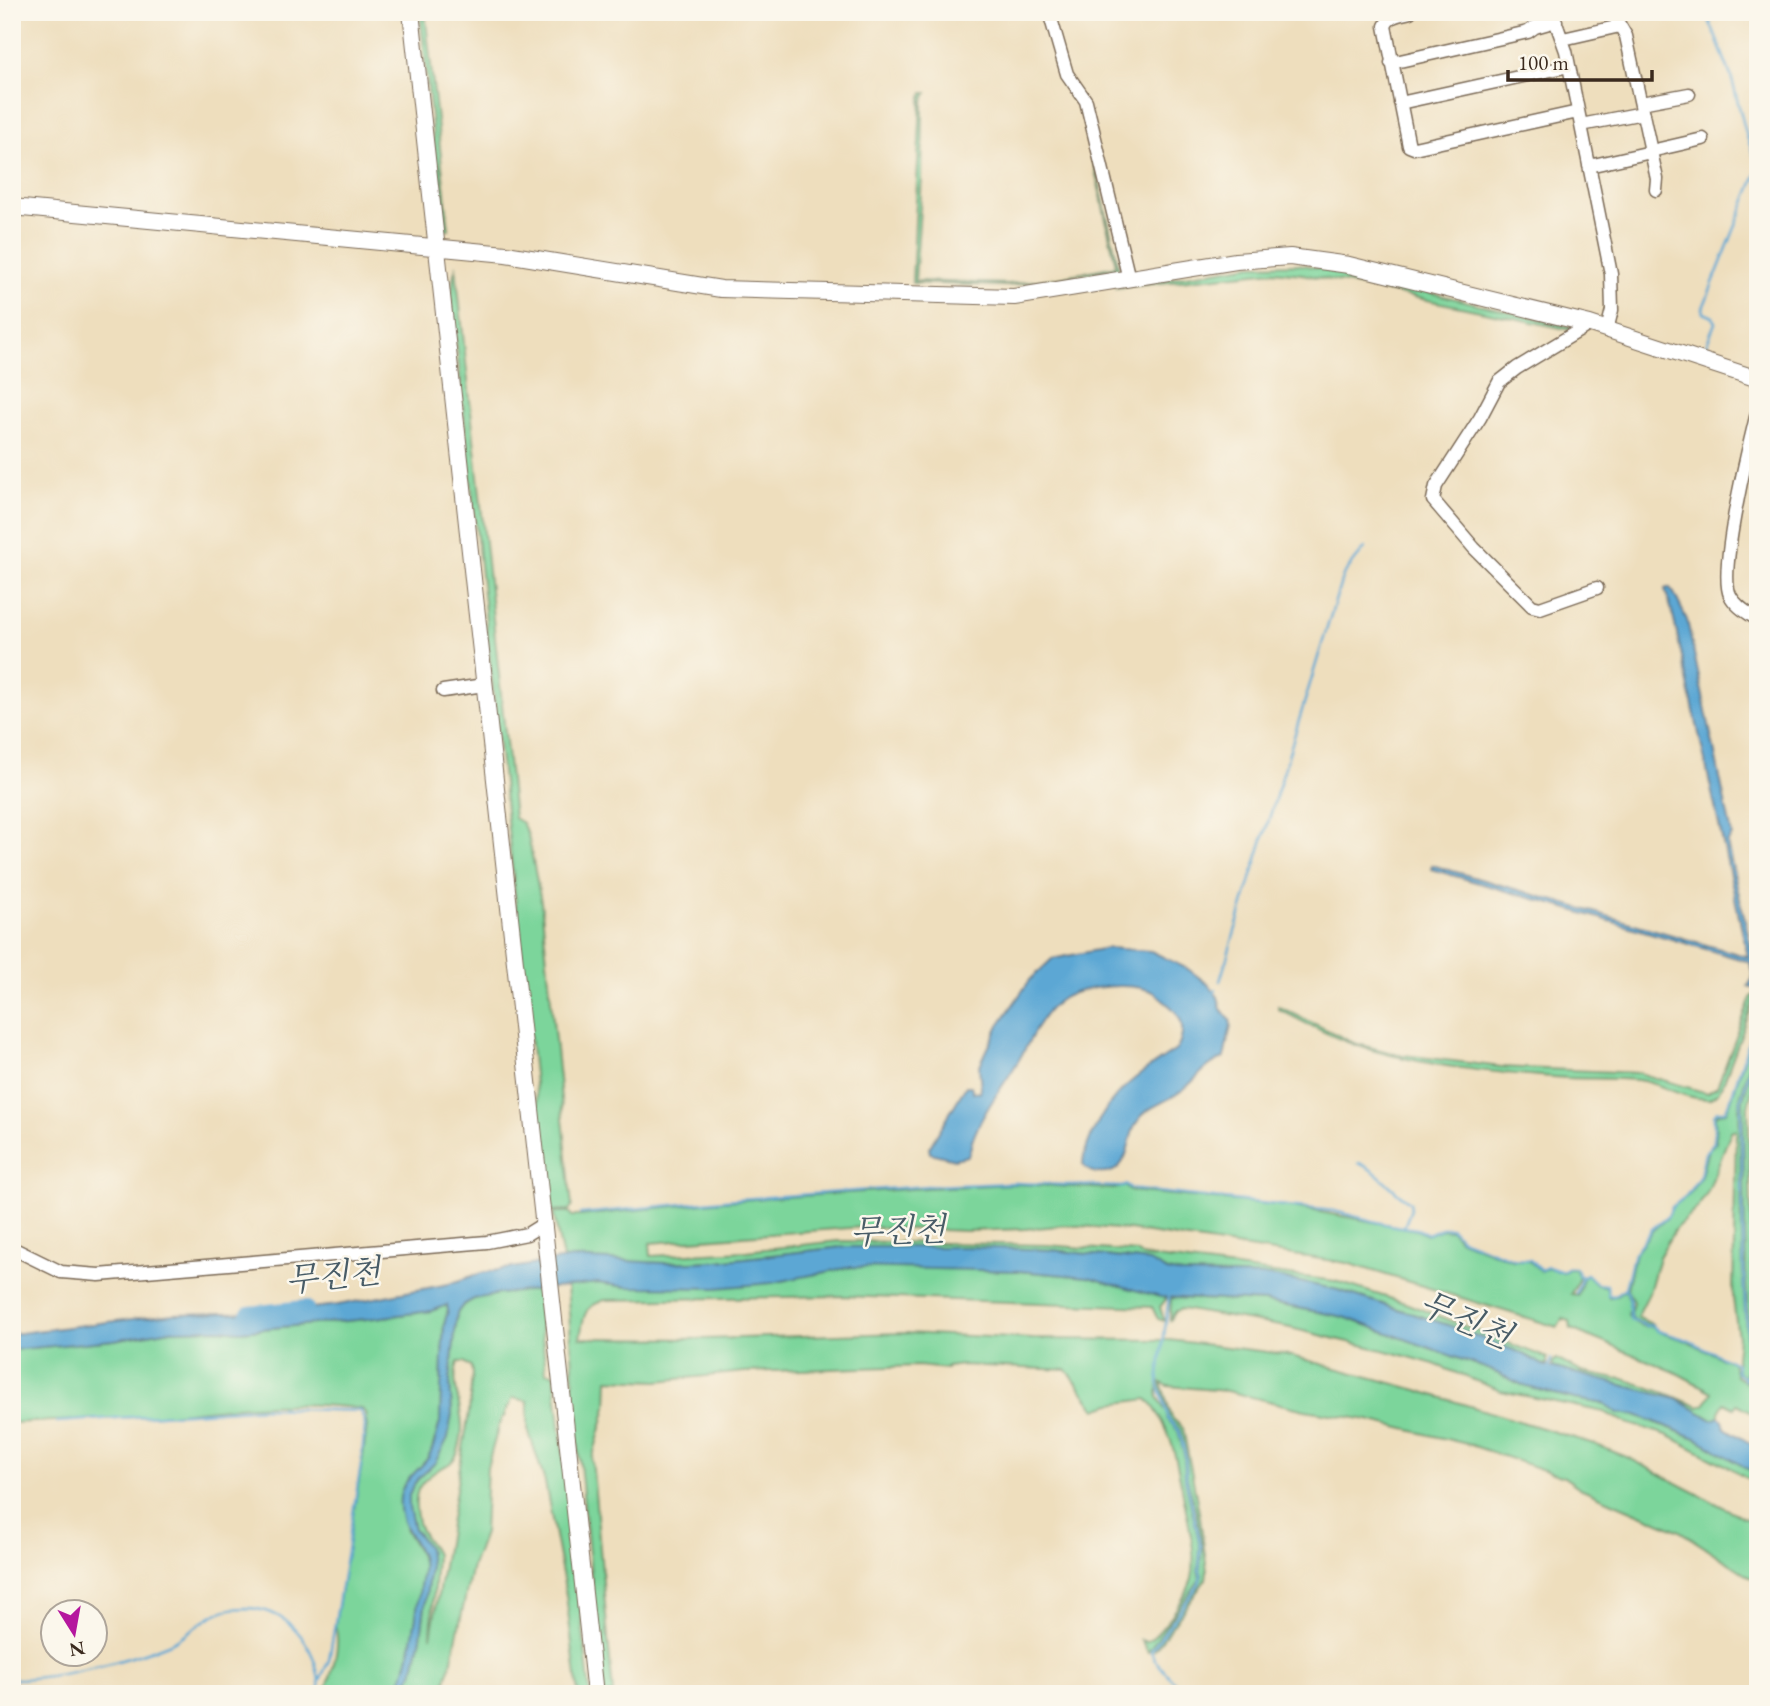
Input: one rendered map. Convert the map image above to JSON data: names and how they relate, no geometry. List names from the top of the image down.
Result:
{
  "water": ["무진천"],
  "scale_bar": "100 m",
  "north": "bottom"
}
